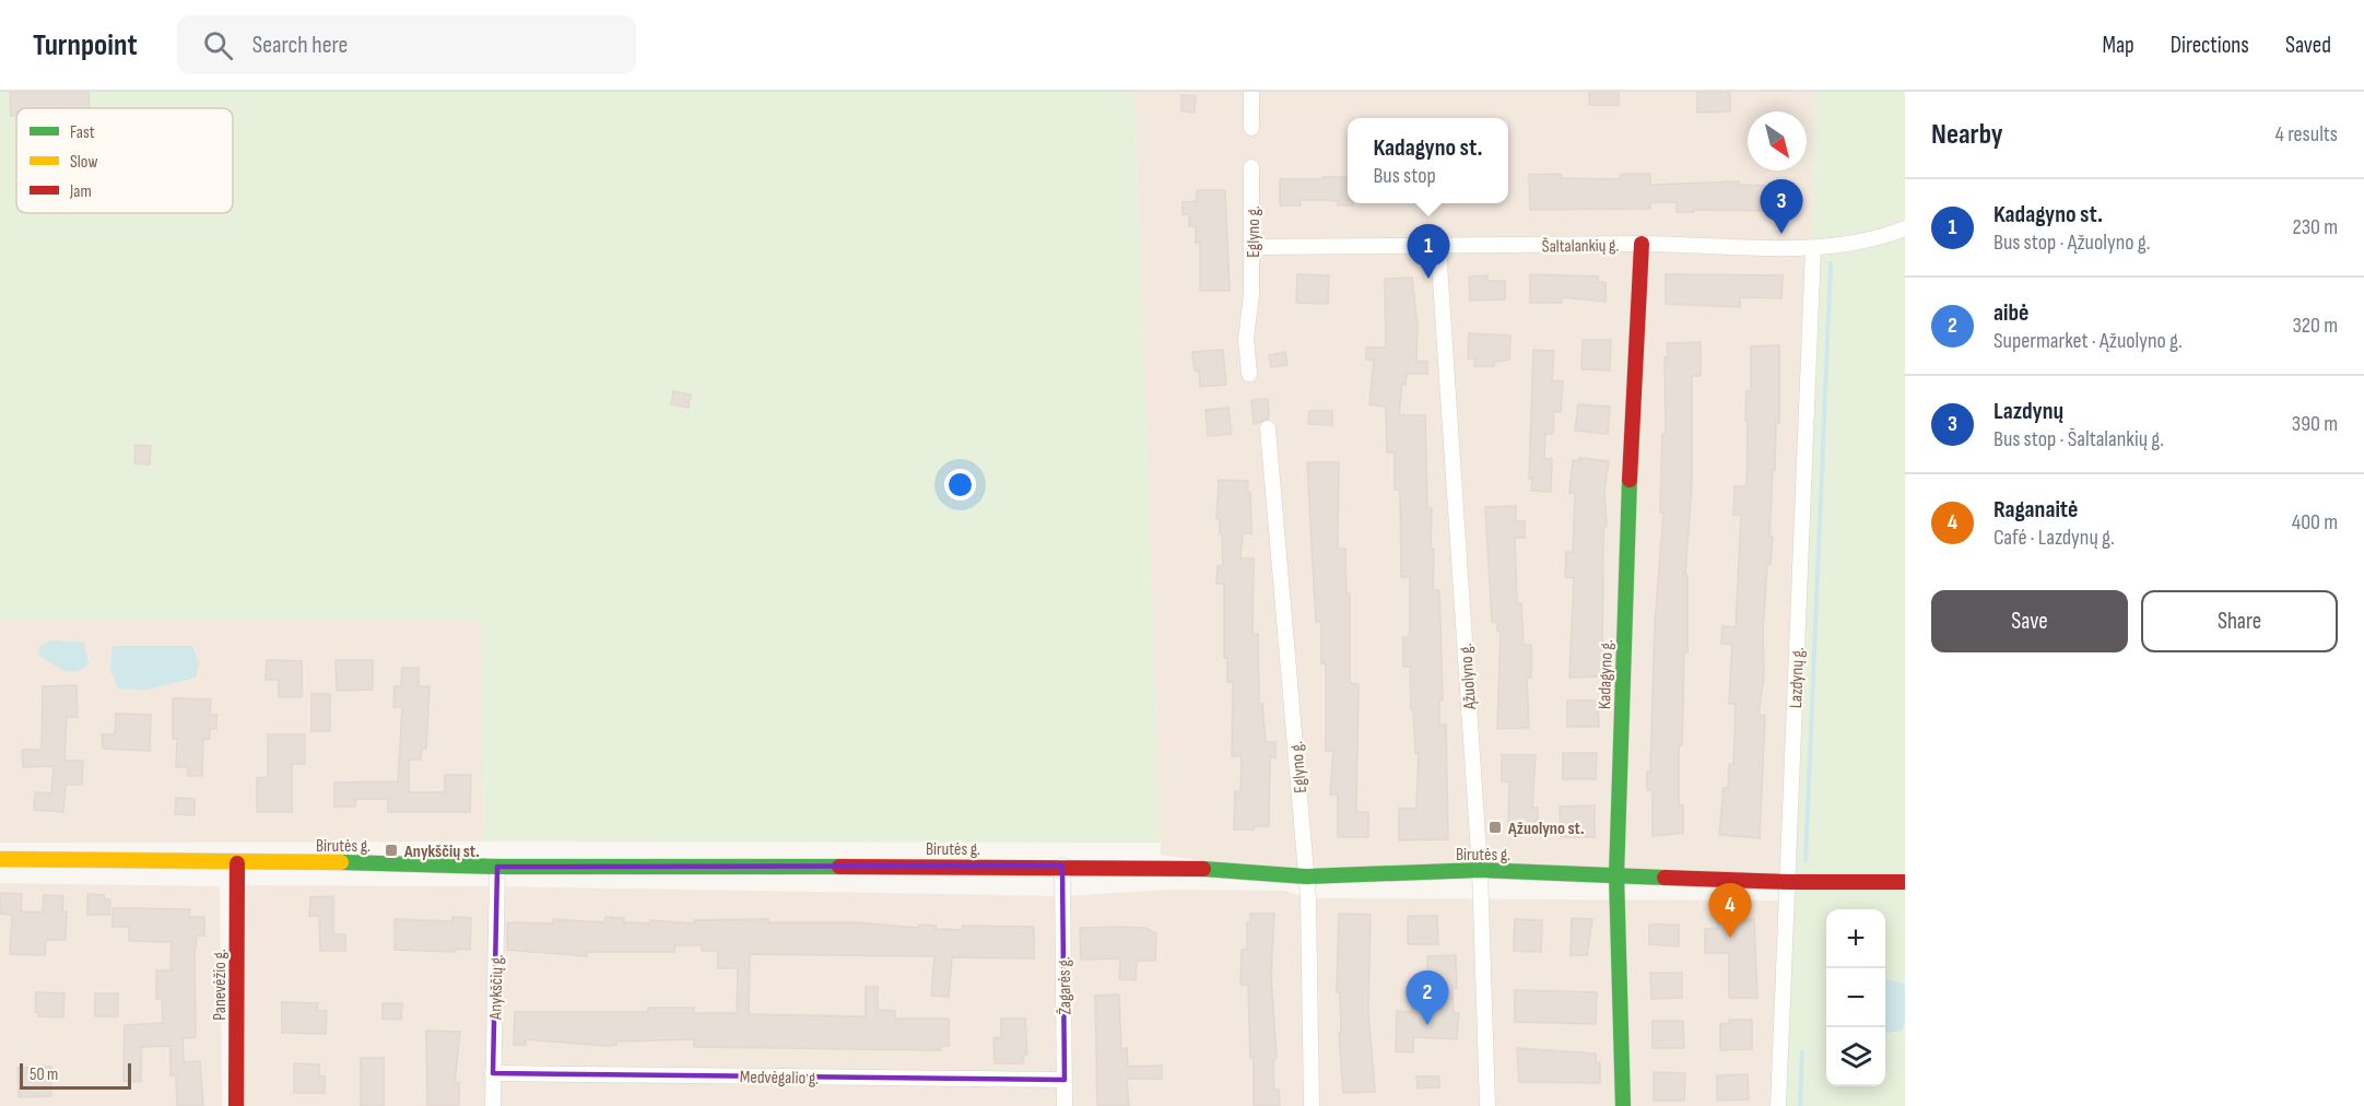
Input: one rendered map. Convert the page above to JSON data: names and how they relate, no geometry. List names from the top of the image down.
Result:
{
  "streets": {
    "street": [
      "Eglyno g.",
      "Šaltalankių g.",
      "Kadagyno g.",
      "Ąžuolyno g.",
      "Lazdynų g.",
      "Birutės g.",
      "Panevėžio g.",
      "Žagarės g.",
      "Anykščių g.",
      "Medvėgalio g."
    ]
  },
  "crossings": [
    ["Eglyno g.", "Šaltalankių g."],
    ["Eglyno g.", "Birutės g."],
    ["Šaltalankių g.", "Kadagyno g."],
    ["Šaltalankių g.", "Ąžuolyno g."],
    ["Šaltalankių g.", "Lazdynų g."],
    ["Kadagyno g.", "Birutės g."],
    ["Ąžuolyno g.", "Birutės g."],
    ["Lazdynų g.", "Birutės g."],
    ["Birutės g.", "Panevėžio g."],
    ["Birutės g.", "Žagarės g."],
    ["Birutės g.", "Anykščių g."],
    ["Žagarės g.", "Medvėgalio g."],
    ["Anykščių g.", "Medvėgalio g."]
  ],
  "places": {
    "transit": ["Ąžuolyno st.", "Anykščių st."]
  },
  "legend": ["Fast", "Slow", "Jam"],
  "scale_bar": "50 m",
  "north": "bottom right",
  "page": {
    "header": "Turnpoint",
    "search": "Search here",
    "nav": ["Map", "Directions", "Saved"],
    "heading": ["Nearby", "4 results"],
    "popup": ["Kadagyno st.", "Bus stop"],
    "list": [
      {
        "mark": "1",
        "name": "Kadagyno st.",
        "note": "Bus stop · Ąžuolyno g.",
        "value": "230 m"
      },
      {
        "mark": "2",
        "name": "aibė",
        "note": "Supermarket · Ąžuolyno g.",
        "value": "320 m"
      },
      {
        "mark": "3",
        "name": "Lazdynų",
        "note": "Bus stop · Šaltalankių g.",
        "value": "390 m"
      },
      {
        "mark": "4",
        "name": "Raganaitė",
        "note": "Café · Lazdynų g.",
        "value": "400 m"
      }
    ],
    "pins": [
      "3",
      "1",
      "4",
      "2"
    ],
    "buttons": ["Save", "Share"],
    "map_buttons": ["+", "−"],
    "scale": "50 m"
  }
}
